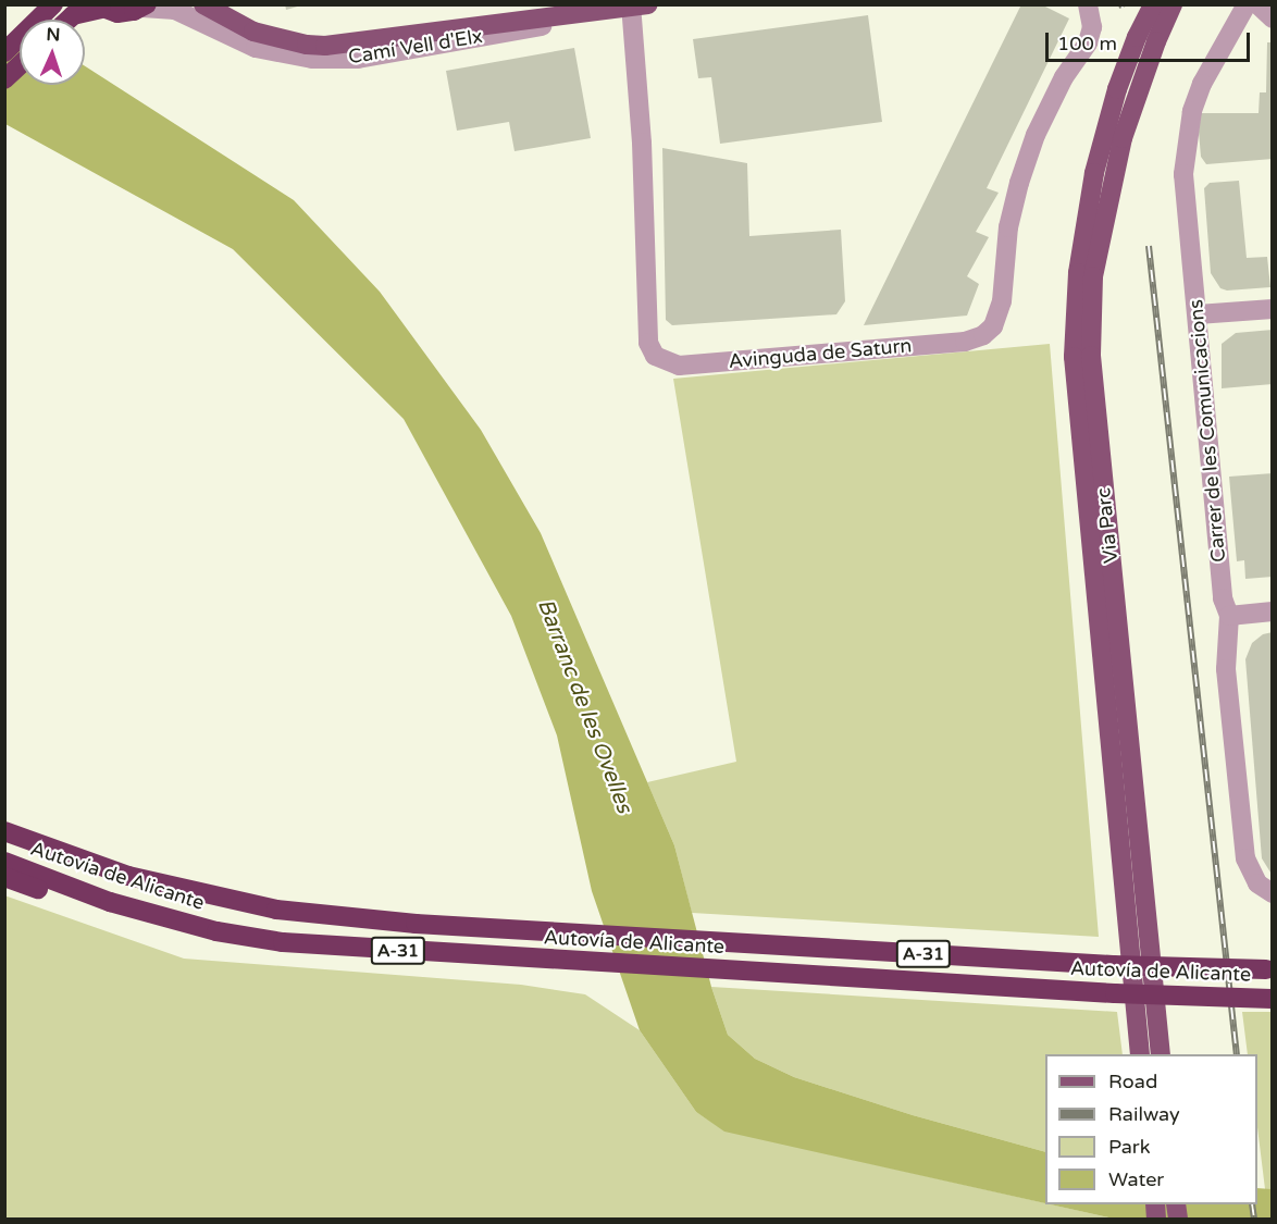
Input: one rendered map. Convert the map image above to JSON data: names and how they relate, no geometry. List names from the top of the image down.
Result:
{
  "streets": {
    "highway": ["Autovía de Alicante", "A-31"],
    "main road": ["Camí Vell d'Elx", "Via Parc"],
    "street": ["Avinguda de Saturn", "Carrer de les Comunicacions"]
  },
  "crossings": [
    ["Camí Vell d'Elx", "Avinguda de Saturn"]
  ],
  "water": ["Barranc de les Ovelles"],
  "legend": [
    "Road",
    "Railway",
    "Park",
    "Water"
  ],
  "scale_bar": "100 m",
  "north": "top"
}
